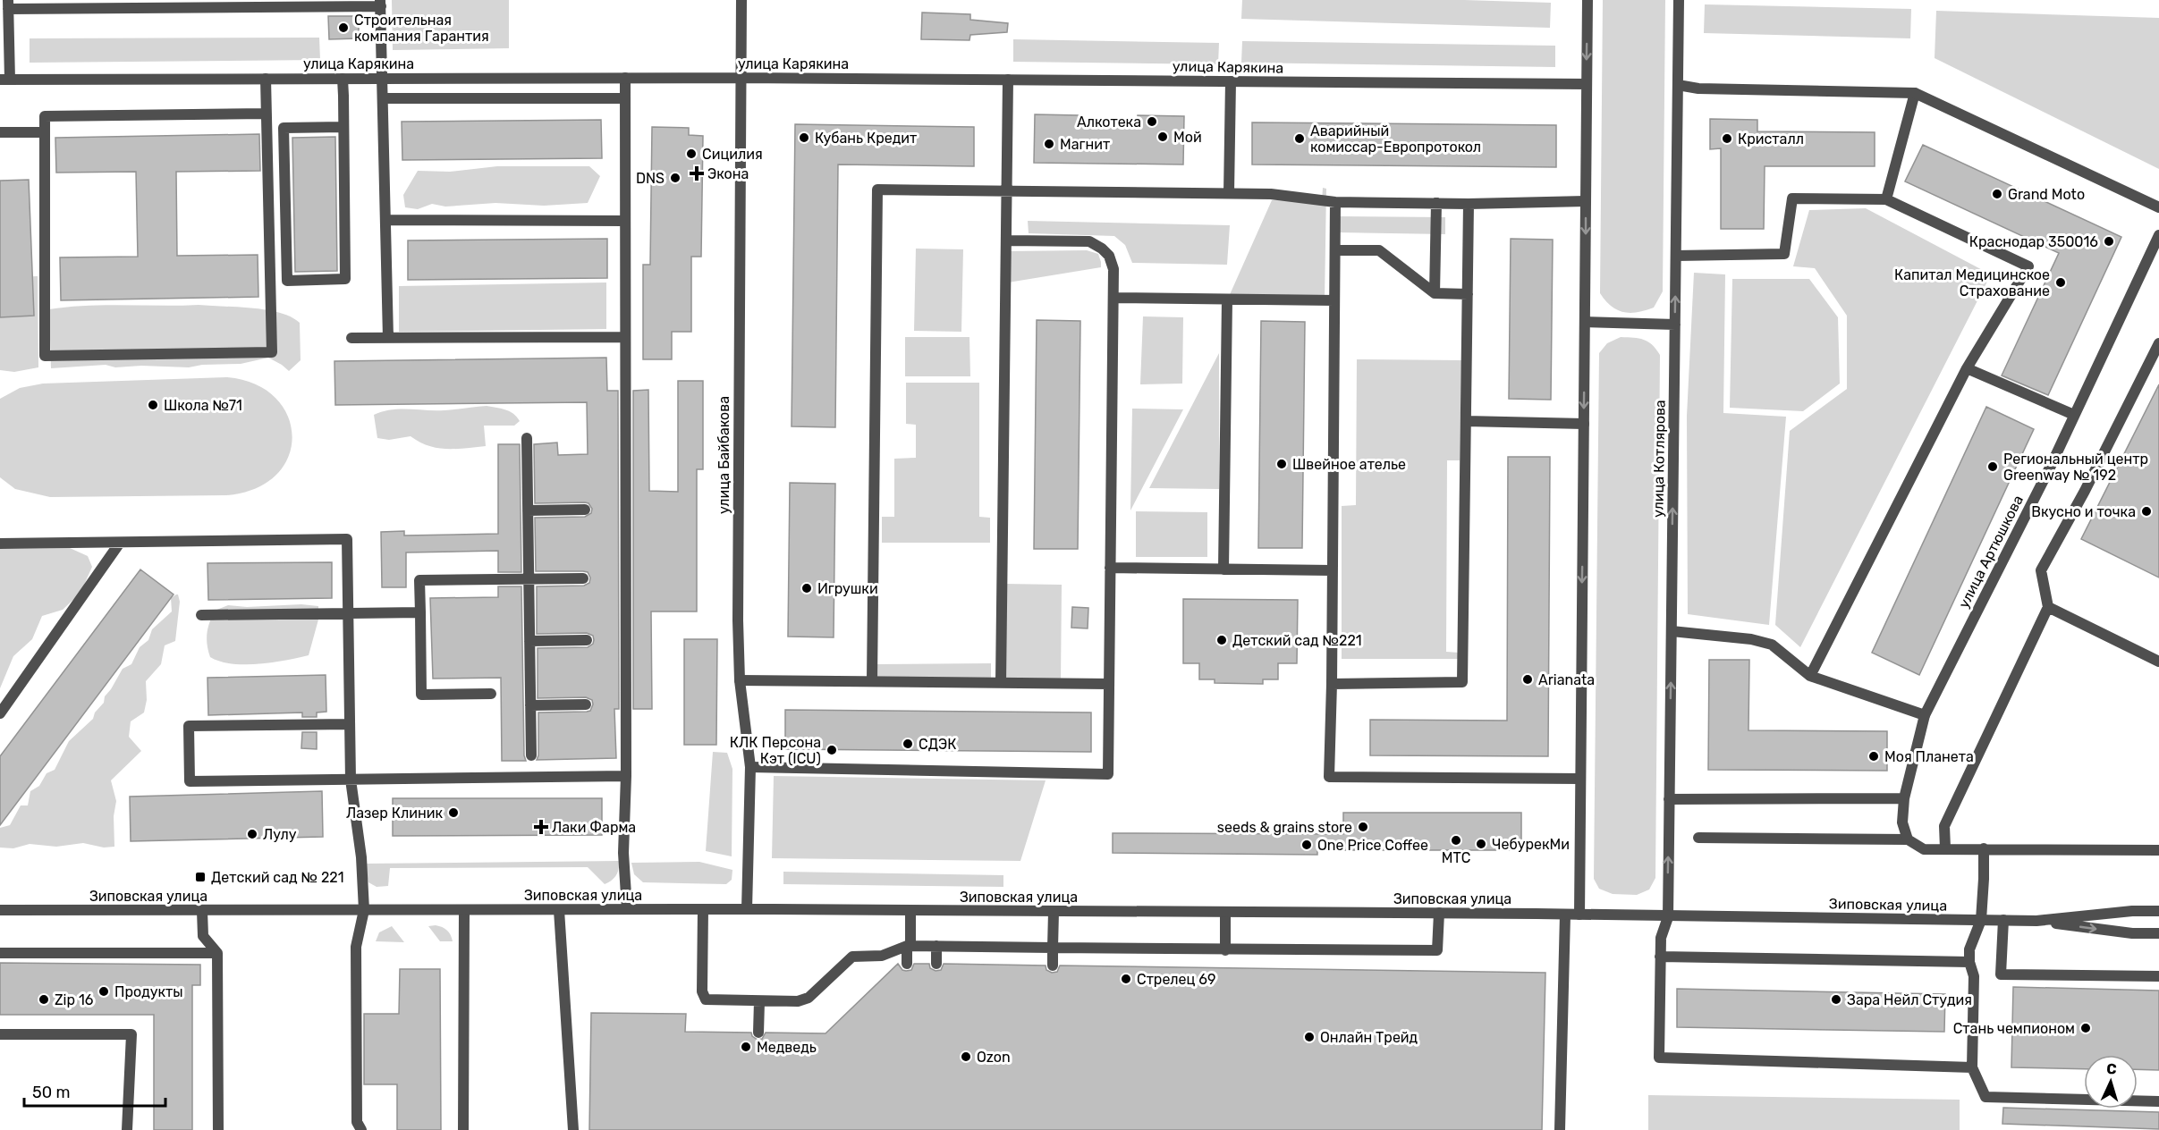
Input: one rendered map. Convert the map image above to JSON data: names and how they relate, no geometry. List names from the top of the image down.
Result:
{
  "streets": {
    "street": [
      "улица Карякина",
      "улица Байбакова",
      "улица Котлярова",
      "улица Артюшкова",
      "Зиповская улица"
    ]
  },
  "crossings": [
    ["улица Карякина", "улица Байбакова"],
    ["улица Байбакова", "Зиповская улица"],
    ["улица Котлярова", "Зиповская улица"]
  ],
  "places": {
    "other": [
      "Строительная компания Гарантия",
      "Алкотека",
      "Мой",
      "Кубань Кредит",
      "Аварийный комиссар-Европротокол",
      "Кристалл",
      "Магнит",
      "Сицилия",
      "DNS",
      "Grand Moto",
      "Краснодар 350016",
      "Капитал Медицинское Страхование",
      "Школа №71",
      "Швейное ателье",
      "Региональный центр Greenway № 192",
      "Вкусно и точка",
      "Игрушки",
      "Детский сад №221",
      "Arianata",
      "СДЭК",
      "КЛК Персона Кэт (ICU)",
      "Моя Планета",
      "Лазер Клиник",
      "seeds & grains store",
      "Лулу",
      "МТС",
      "ЧебурекМи",
      "One Price Coffee",
      "Стрелец 69",
      "Продукты",
      "Zip 16",
      "Зара Нейл Студия",
      "Стань чемпионом",
      "Онлайн Трейд",
      "Медведь",
      "Ozon"
    ],
    "health": ["Экона", "Лаки Фарма"],
    "transit": ["Детский сад № 221"]
  },
  "scale_bar": "50 m",
  "north": "top"
}
